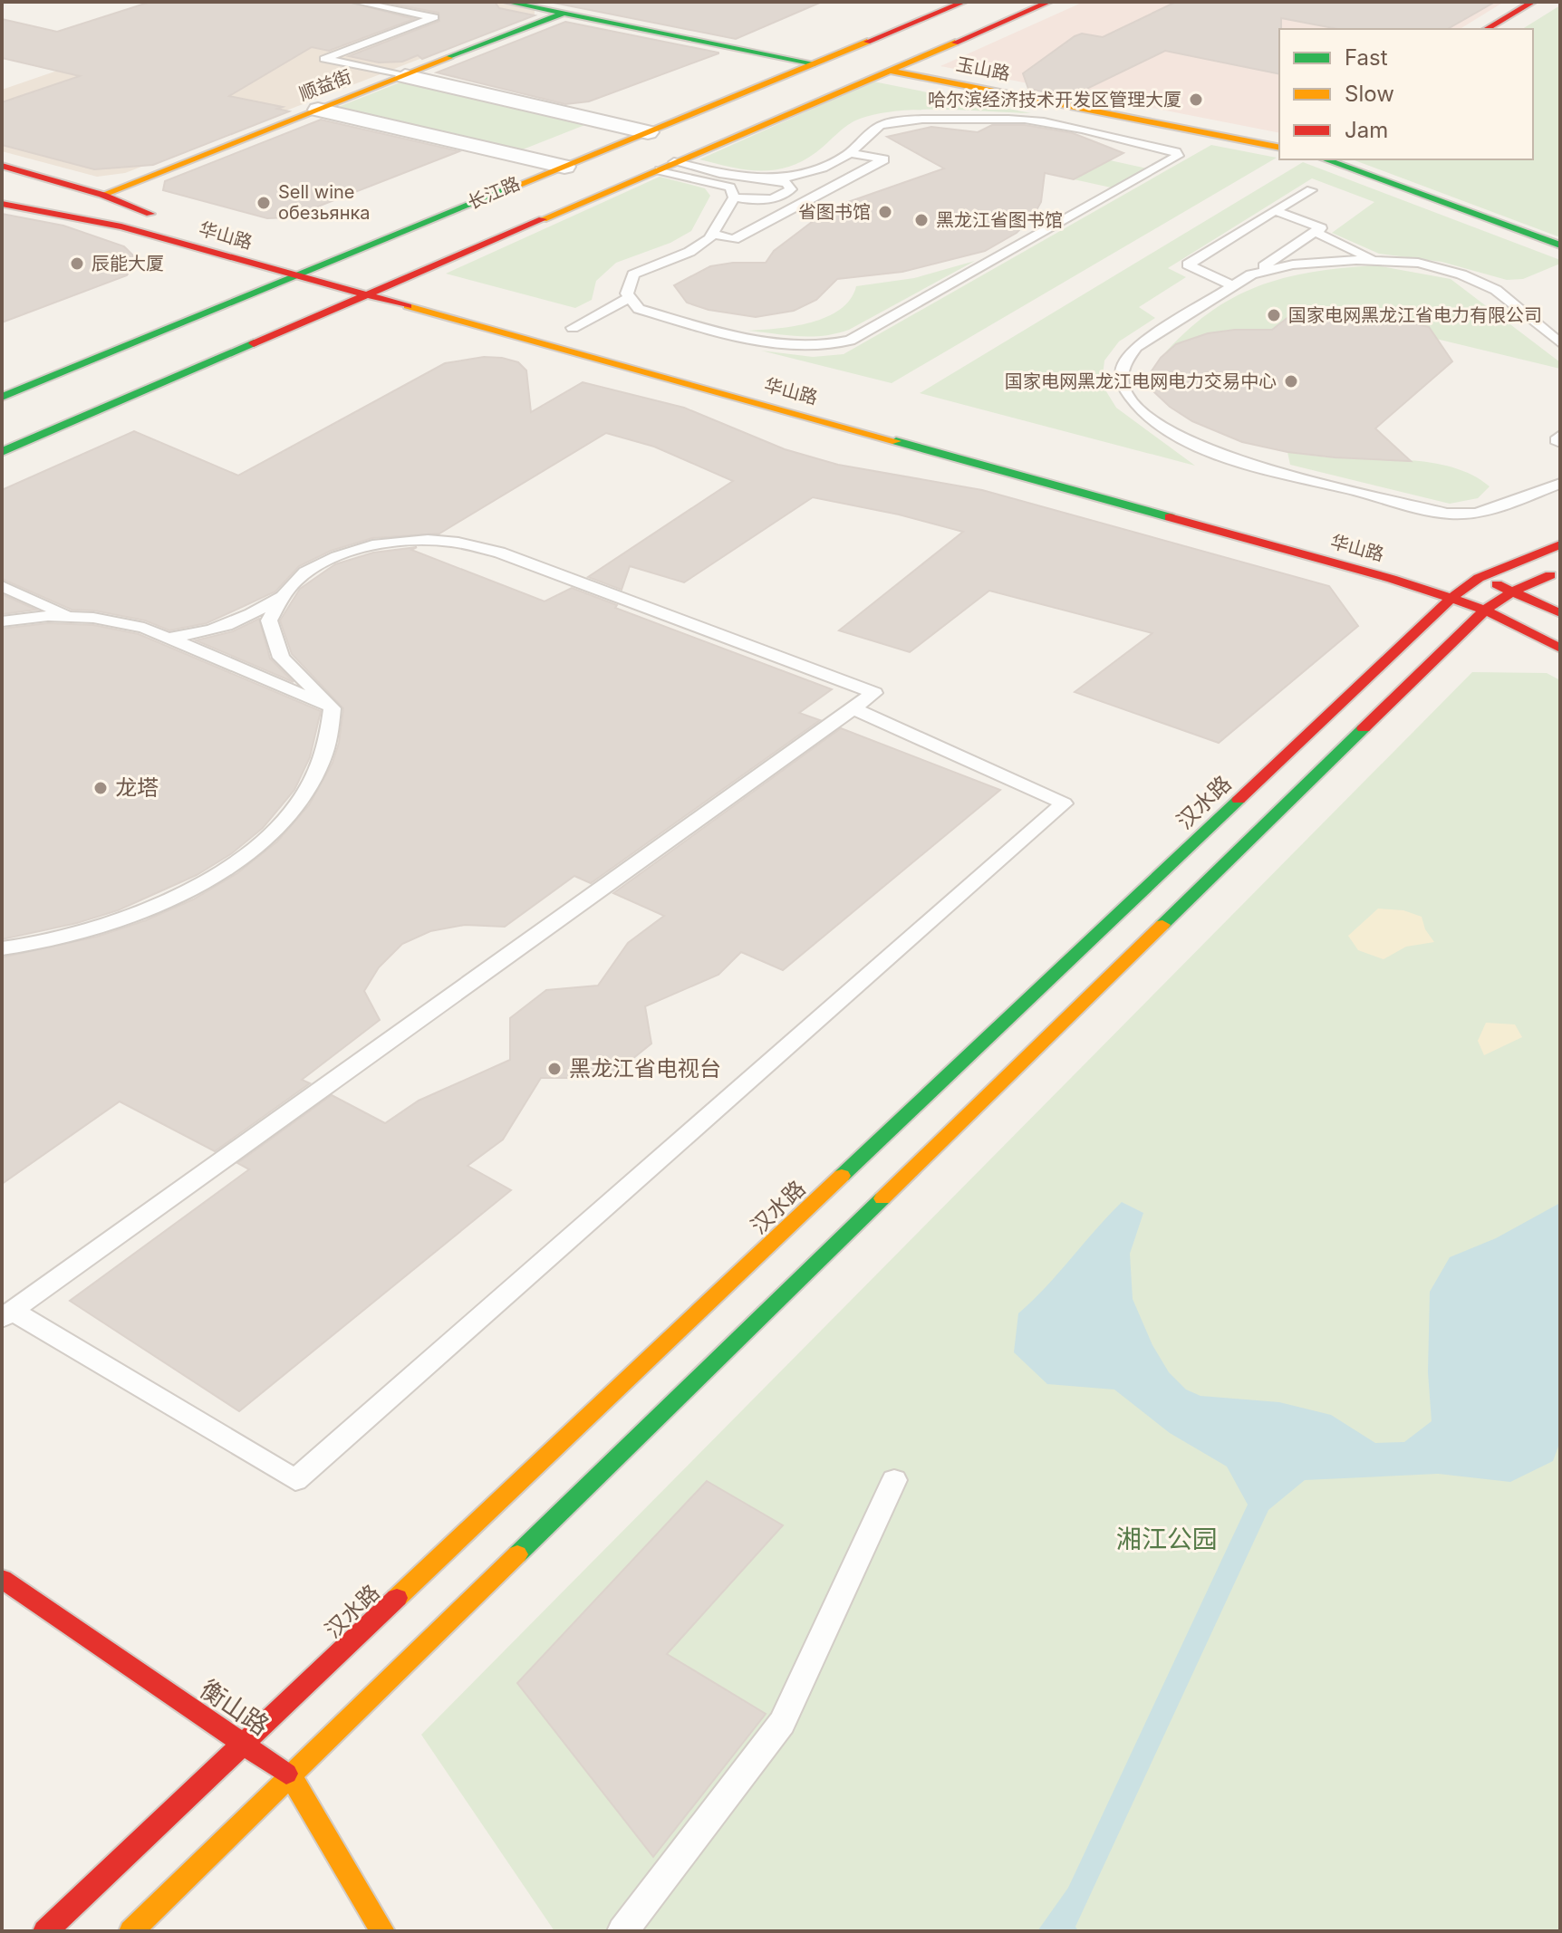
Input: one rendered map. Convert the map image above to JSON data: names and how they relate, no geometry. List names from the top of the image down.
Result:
{
  "streets": {
    "main road": [
      "玉山路",
      "顺益街",
      "长江路",
      "华山路",
      "汉水路",
      "衡山路"
    ]
  },
  "crossings": [
    ["长江路", "华山路"],
    ["华山路", "汉水路"],
    ["汉水路", "衡山路"]
  ],
  "parks": ["湘江公园"],
  "places": [
    "哈尔滨经济技术开发区管理大厦",
    "Sell wine обезьянка",
    "省图书馆",
    "黑龙江省图书馆",
    "辰能大厦",
    "国家电网黑龙江省电力有限公司",
    "国家电网黑龙江电网电力交易中心",
    "龙塔",
    "黑龙江省电视台"
  ],
  "legend": ["Fast", "Slow", "Jam"]
}
